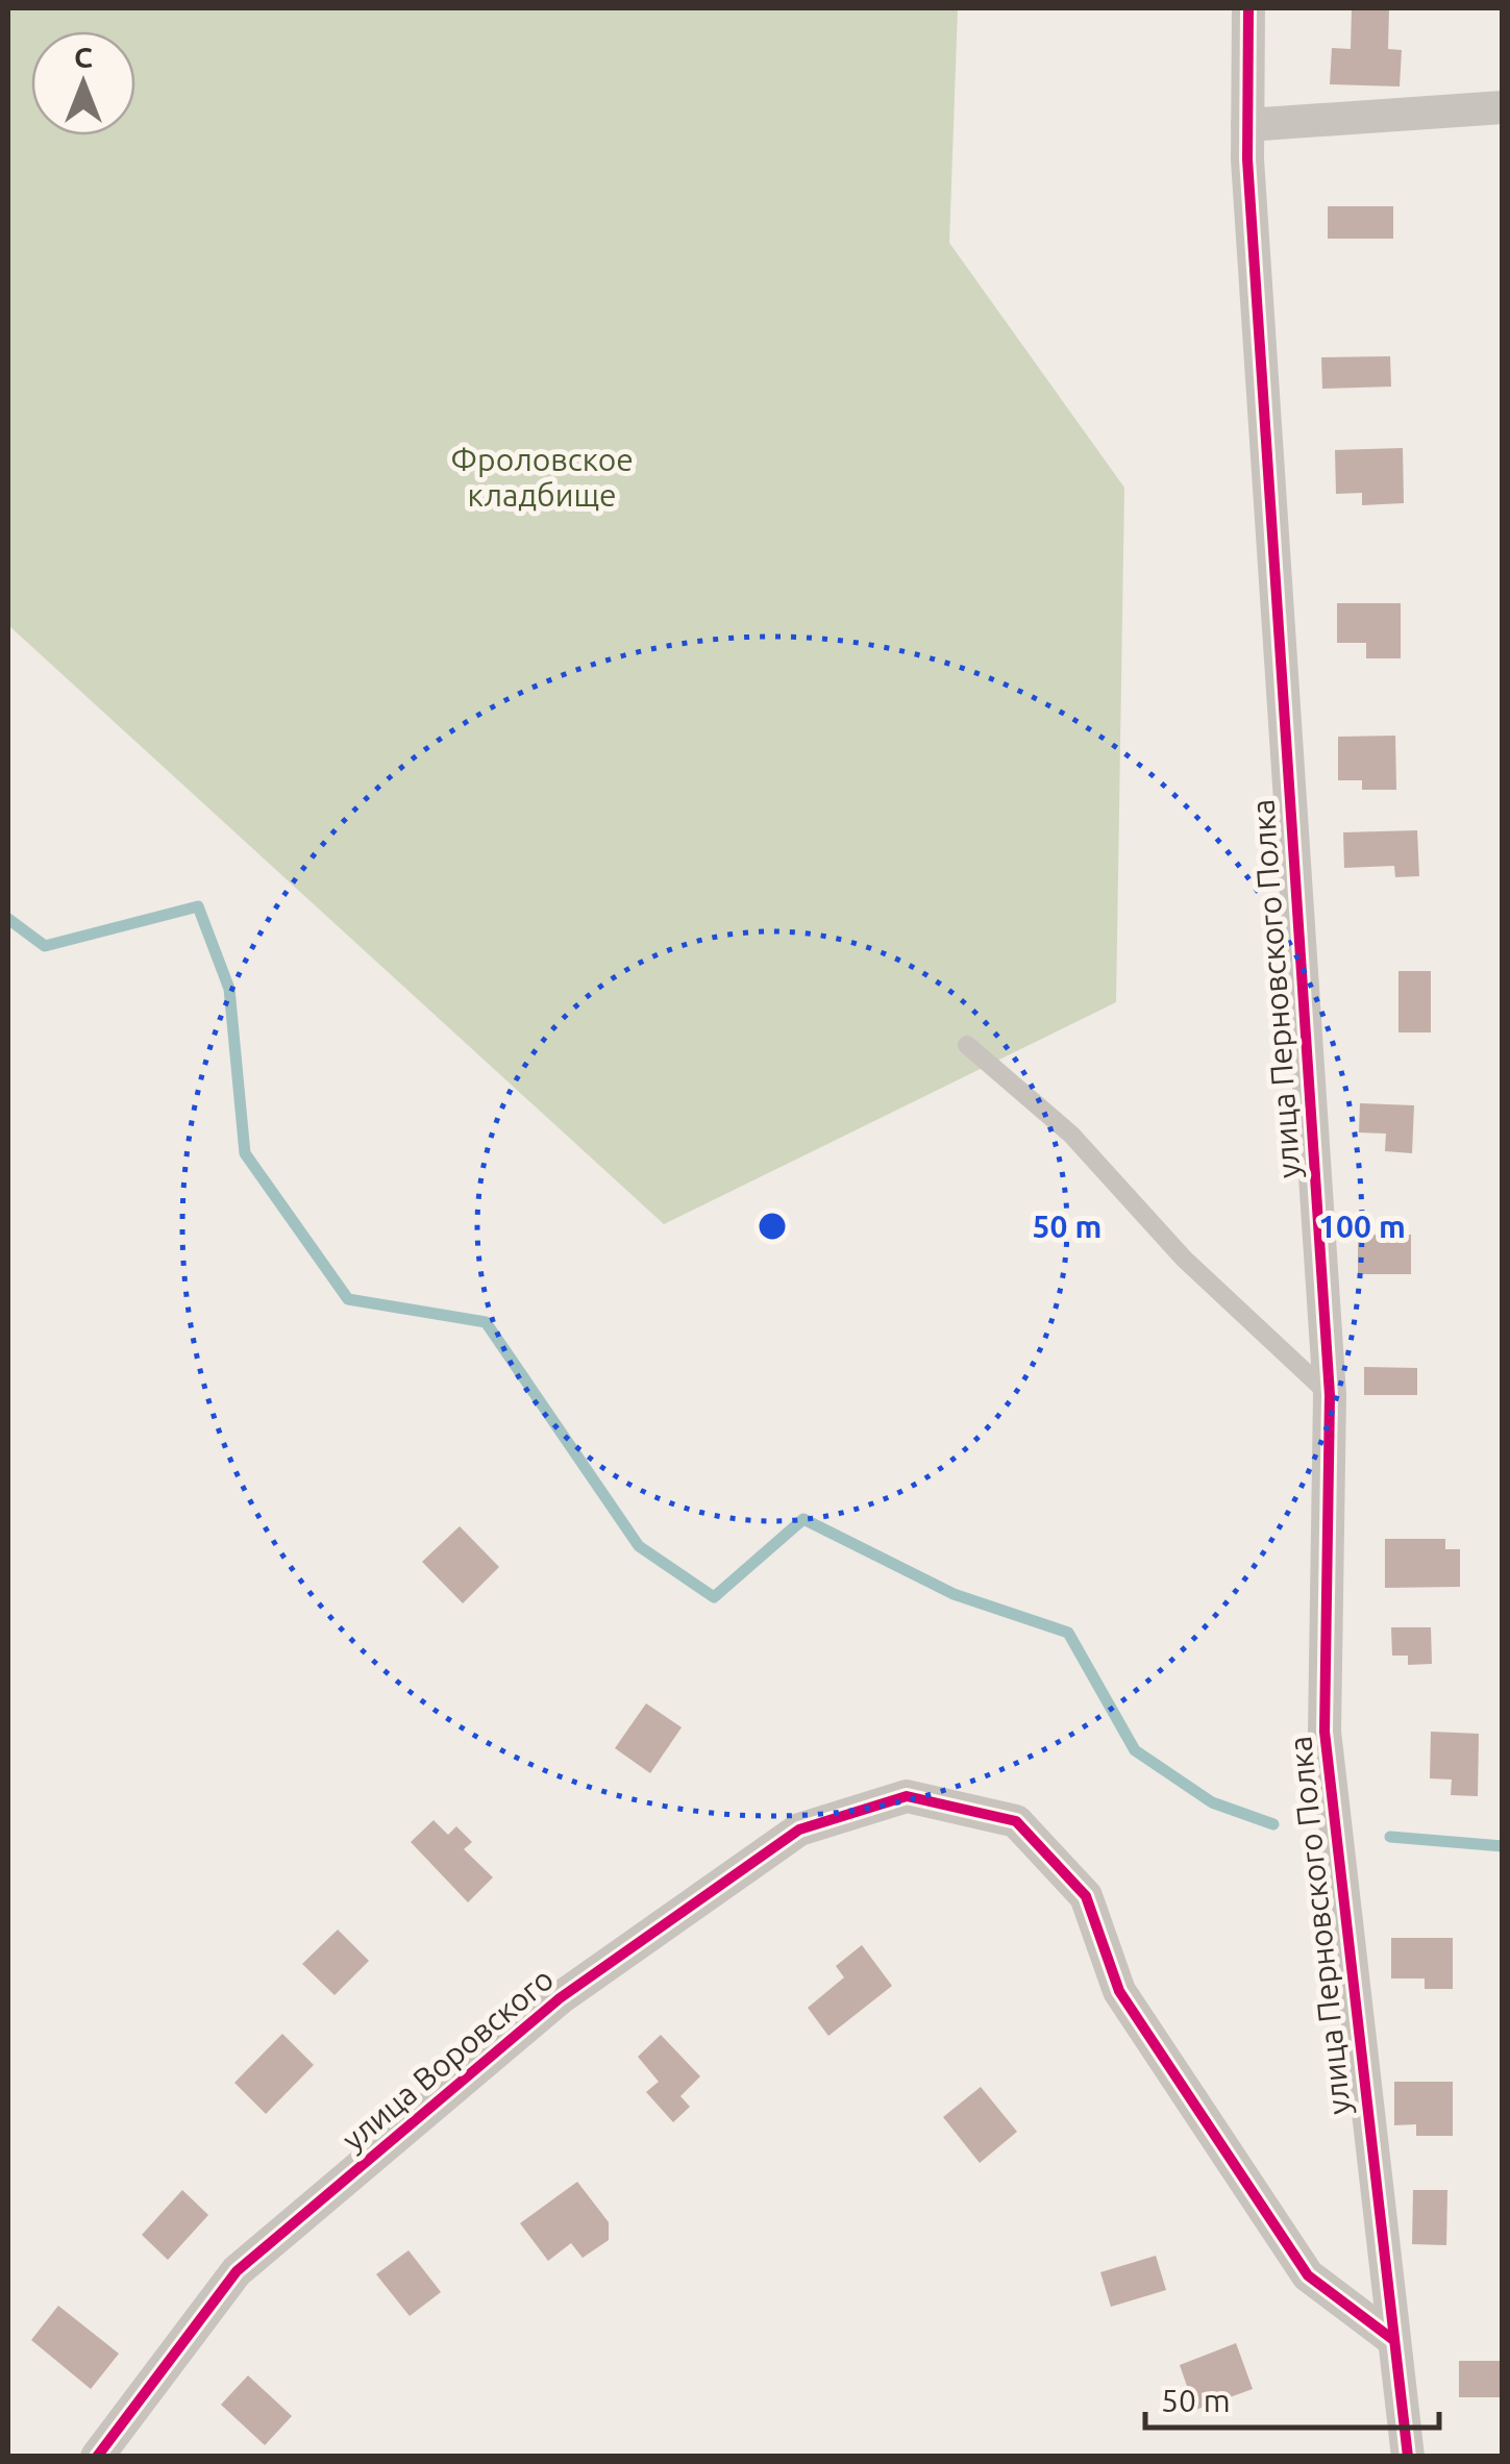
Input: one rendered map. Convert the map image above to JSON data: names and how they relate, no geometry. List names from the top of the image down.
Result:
{
  "streets": {
    "street": ["улица Перновского Полка", "улица Воровского"]
  },
  "crossings": [
    ["улица Перновского Полка", "улица Воровского"]
  ],
  "parks": ["Фроловское кладбище"],
  "scale_bar": "50 m",
  "north": "top",
  "rings": ["50 m", "100 m"]
}
